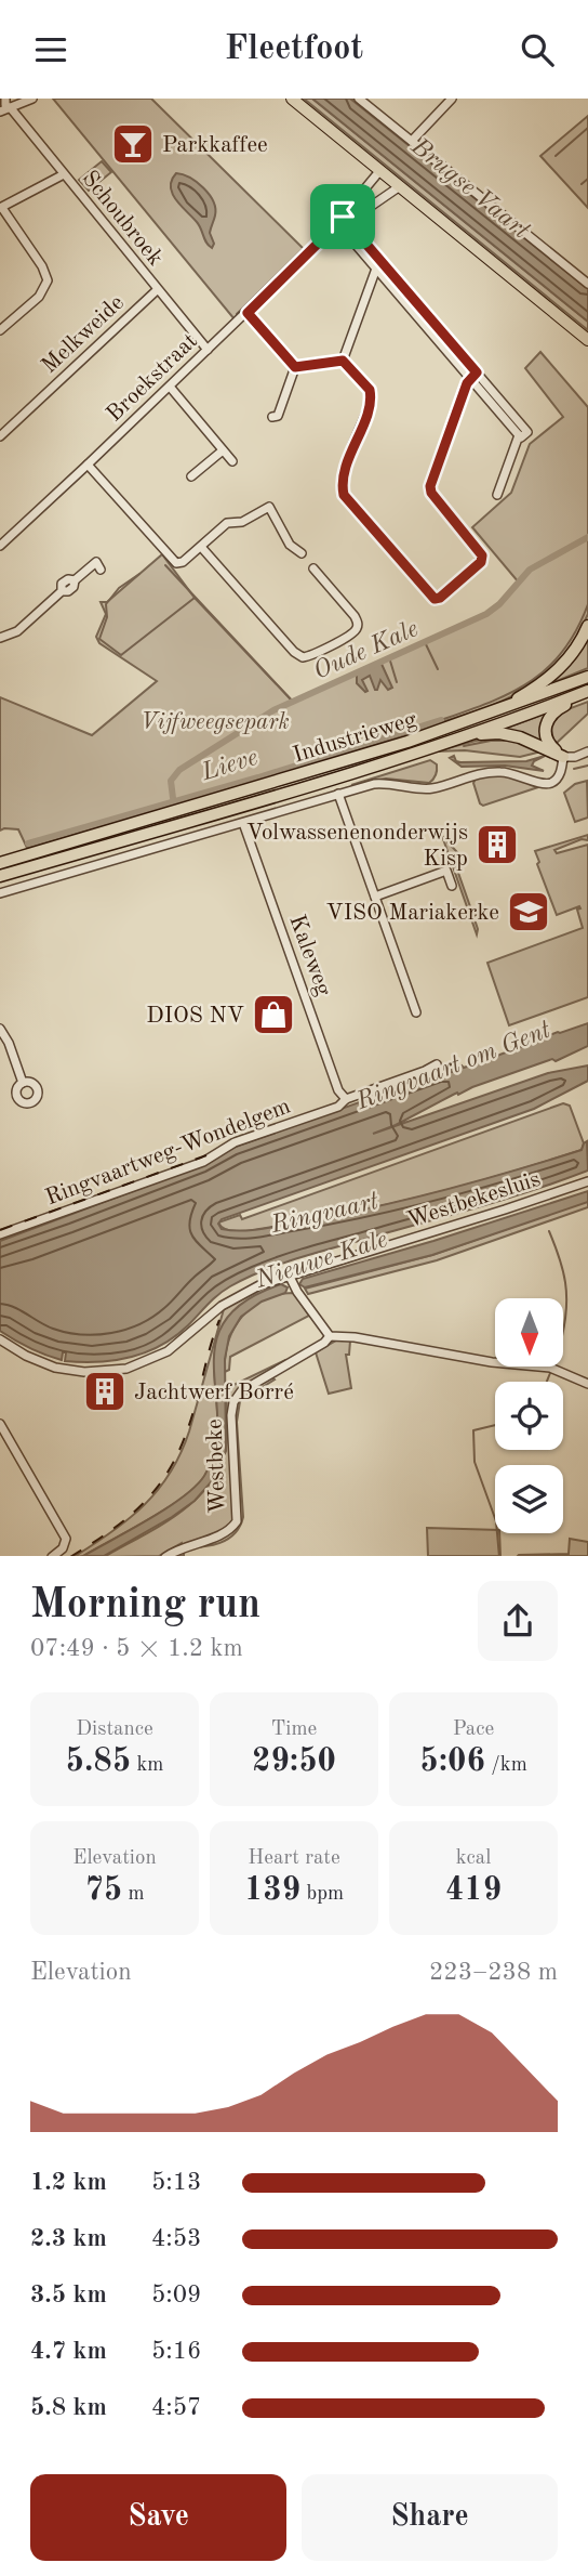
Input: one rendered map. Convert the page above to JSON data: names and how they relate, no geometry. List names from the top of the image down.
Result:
{
  "streets": {
    "highway": ["Industrieweg"],
    "street": [
      "Schoubroek",
      "Melkweide",
      "Broekstraat",
      "Kaleweg",
      "Ringvaartweg-Wondelgem",
      "Westbekesluis",
      "Westbeke"
    ]
  },
  "crossings": [
    ["Schoubroek", "Melkweide"],
    ["Schoubroek", "Broekstraat"],
    ["Kaleweg", "Ringvaartweg-Wondelgem"]
  ],
  "water": [
    "Brugse Vaart",
    "Oude Kale",
    "Lieve",
    "Ringvaart om Gent",
    "Ringvaart",
    "Nieuwe Kale"
  ],
  "parks": ["Vijfweegsepark"],
  "places": {
    "bar": ["Parkkaffee"],
    "building": ["Volwassenenonderwijs Kisp", "Jachtwerf Borré"],
    "school or university": ["VISO Mariakerke"],
    "shop": ["DIOS NV"]
  },
  "north": "bottom",
  "page": {
    "header": "Fleetfoot",
    "heading": ["Morning run", "07:49 · 5 × 1.2 km"],
    "stats": [
      ["Distance", "5.85 km"],
      ["Time", "29:50"],
      ["Pace", "5:06 /km"],
      ["Elevation", "75 m"],
      ["Heart rate", "139 bpm"],
      ["kcal", "419"]
    ],
    "chart": ["Elevation", "223–238 m"],
    "list": [
      {
        "name": "1.2 km",
        "note": "5:13"
      },
      {
        "name": "2.3 km",
        "note": "4:53"
      },
      {
        "name": "3.5 km",
        "note": "5:09"
      },
      {
        "name": "4.7 km",
        "note": "5:16"
      },
      {
        "name": "5.8 km",
        "note": "4:57"
      }
    ],
    "buttons": ["Save", "Share"]
  }
}
